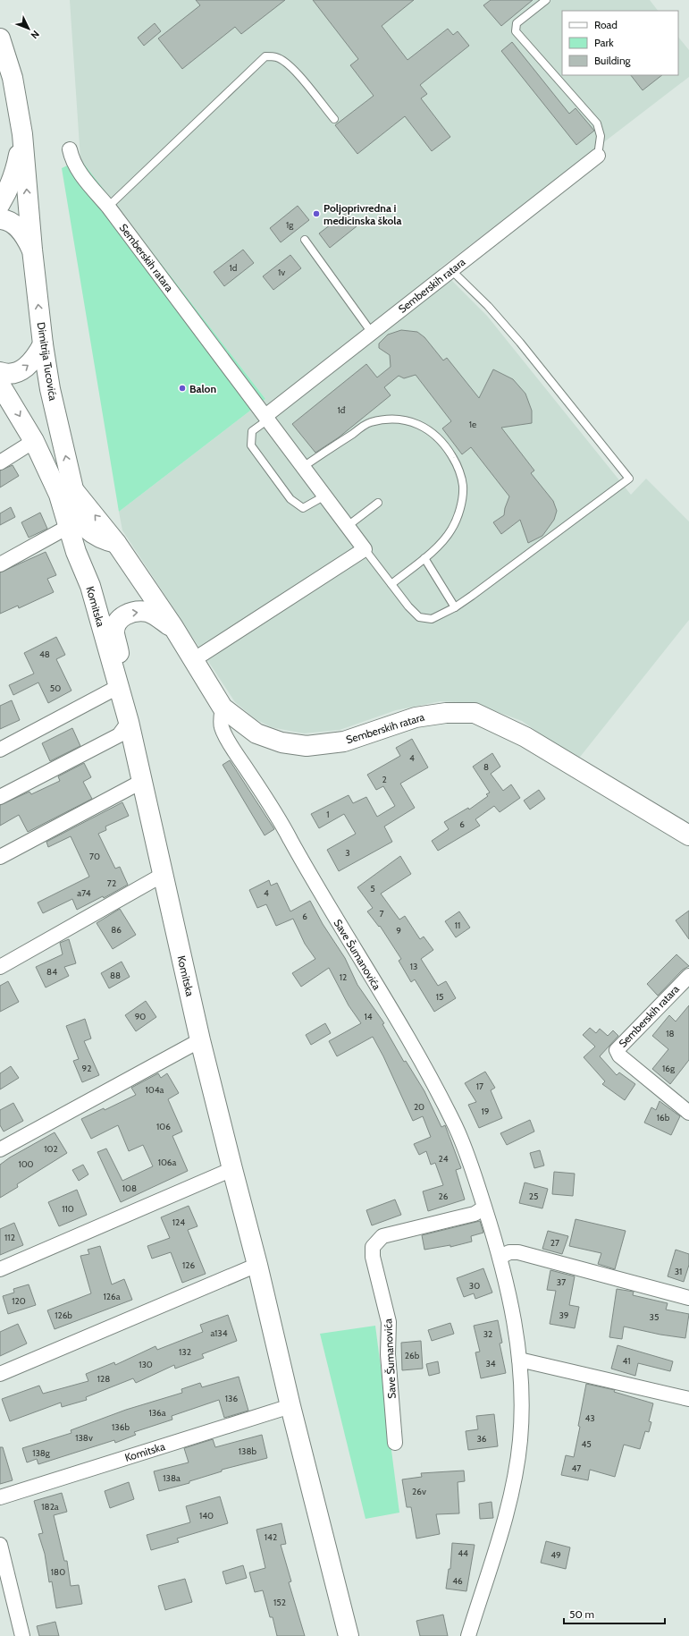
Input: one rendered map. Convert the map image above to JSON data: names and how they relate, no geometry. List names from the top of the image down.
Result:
{
  "streets": {
    "main road": ["Semberskih ratara", "Dimitrija Tucovića", "Komitska"],
    "street": ["Save Šumanovića"]
  },
  "crossings": [
    ["Semberskih ratara", "Dimitrija Tucovića"],
    ["Semberskih ratara", "Save Šumanovića"],
    ["Dimitrija Tucovića", "Komitska"]
  ],
  "places": ["Poljoprivredna i medicinska škola", "Balon"],
  "house_numbers": [
    "1g",
    "1d",
    "1v",
    "1đ",
    "1e",
    "48",
    "50",
    "4",
    "8",
    "2",
    "1",
    "6",
    "3",
    "70",
    "72",
    "5",
    "a74",
    "4",
    "7",
    "6",
    "11",
    "86",
    "9",
    "13",
    "84",
    "88",
    "12",
    "15",
    "90",
    "14",
    "18",
    "92",
    "16g",
    "17",
    "104a",
    "20",
    "19",
    "16b",
    "106",
    "102",
    "24",
    "106a",
    "100",
    "108",
    "26",
    "25",
    "110",
    "124",
    "112",
    "27",
    "126",
    "31",
    "37",
    "30",
    "126a",
    "120",
    "126b",
    "39",
    "35",
    "a134",
    "32",
    "132",
    "26b",
    "41",
    "34",
    "130",
    "128",
    "136",
    "136a",
    "43",
    "136b",
    "138v",
    "36",
    "45",
    "138b",
    "138g",
    "47",
    "138a",
    "26v",
    "182a",
    "140",
    "142",
    "44",
    "49",
    "180",
    "46",
    "152"
  ],
  "legend": ["Road", "Park", "Building"],
  "scale_bar": "50 m",
  "north": "bottom right"
}
